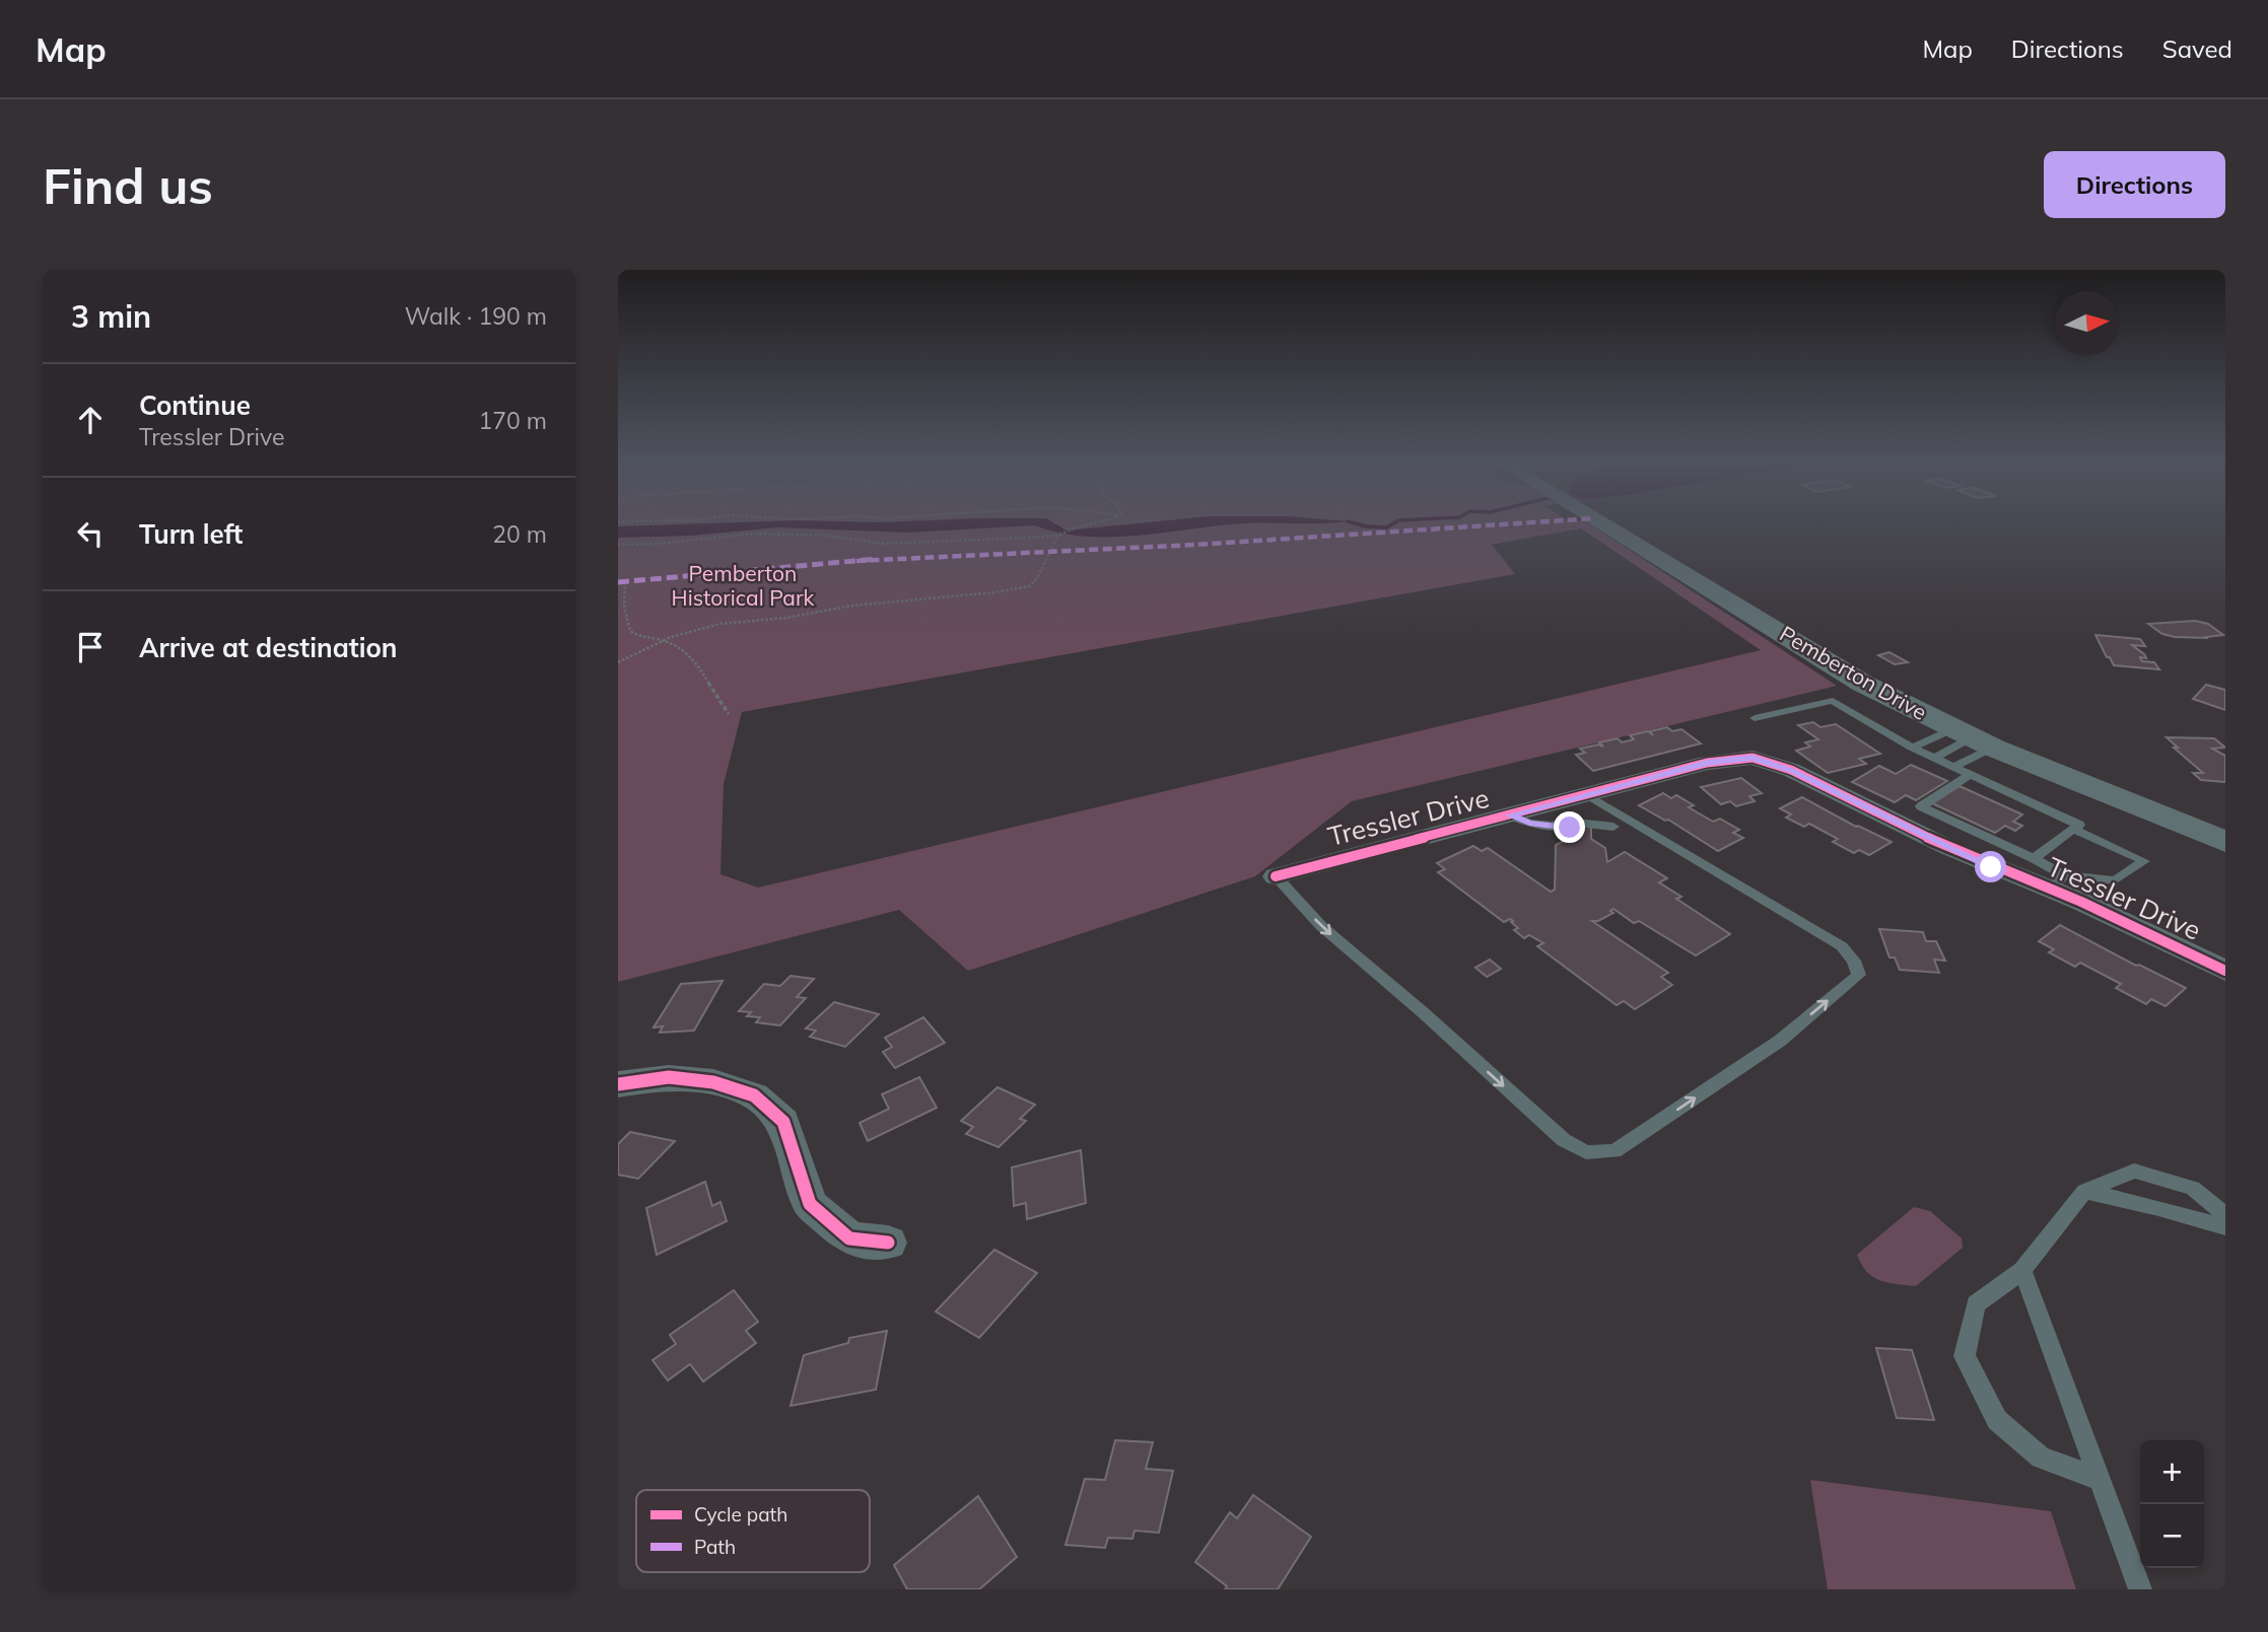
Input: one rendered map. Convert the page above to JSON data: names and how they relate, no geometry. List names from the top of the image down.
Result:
{
  "streets": {
    "street": ["Pemberton Drive", "Tressler Drive"]
  },
  "parks": ["Pemberton Historical Park"],
  "legend": ["Cycle path", "Path"],
  "north": "right",
  "page": {
    "header": "Map",
    "nav": ["Map", "Directions", "Saved"],
    "buttons": "Directions",
    "title": "Find us",
    "heading": ["3 min", "Walk · 190 m"],
    "list": [
      ["Continue", "Tressler Drive", "170 m"],
      ["Turn left", "20 m"],
      "Arrive at destination"
    ],
    "map_buttons": ["+", "−"]
  }
}
